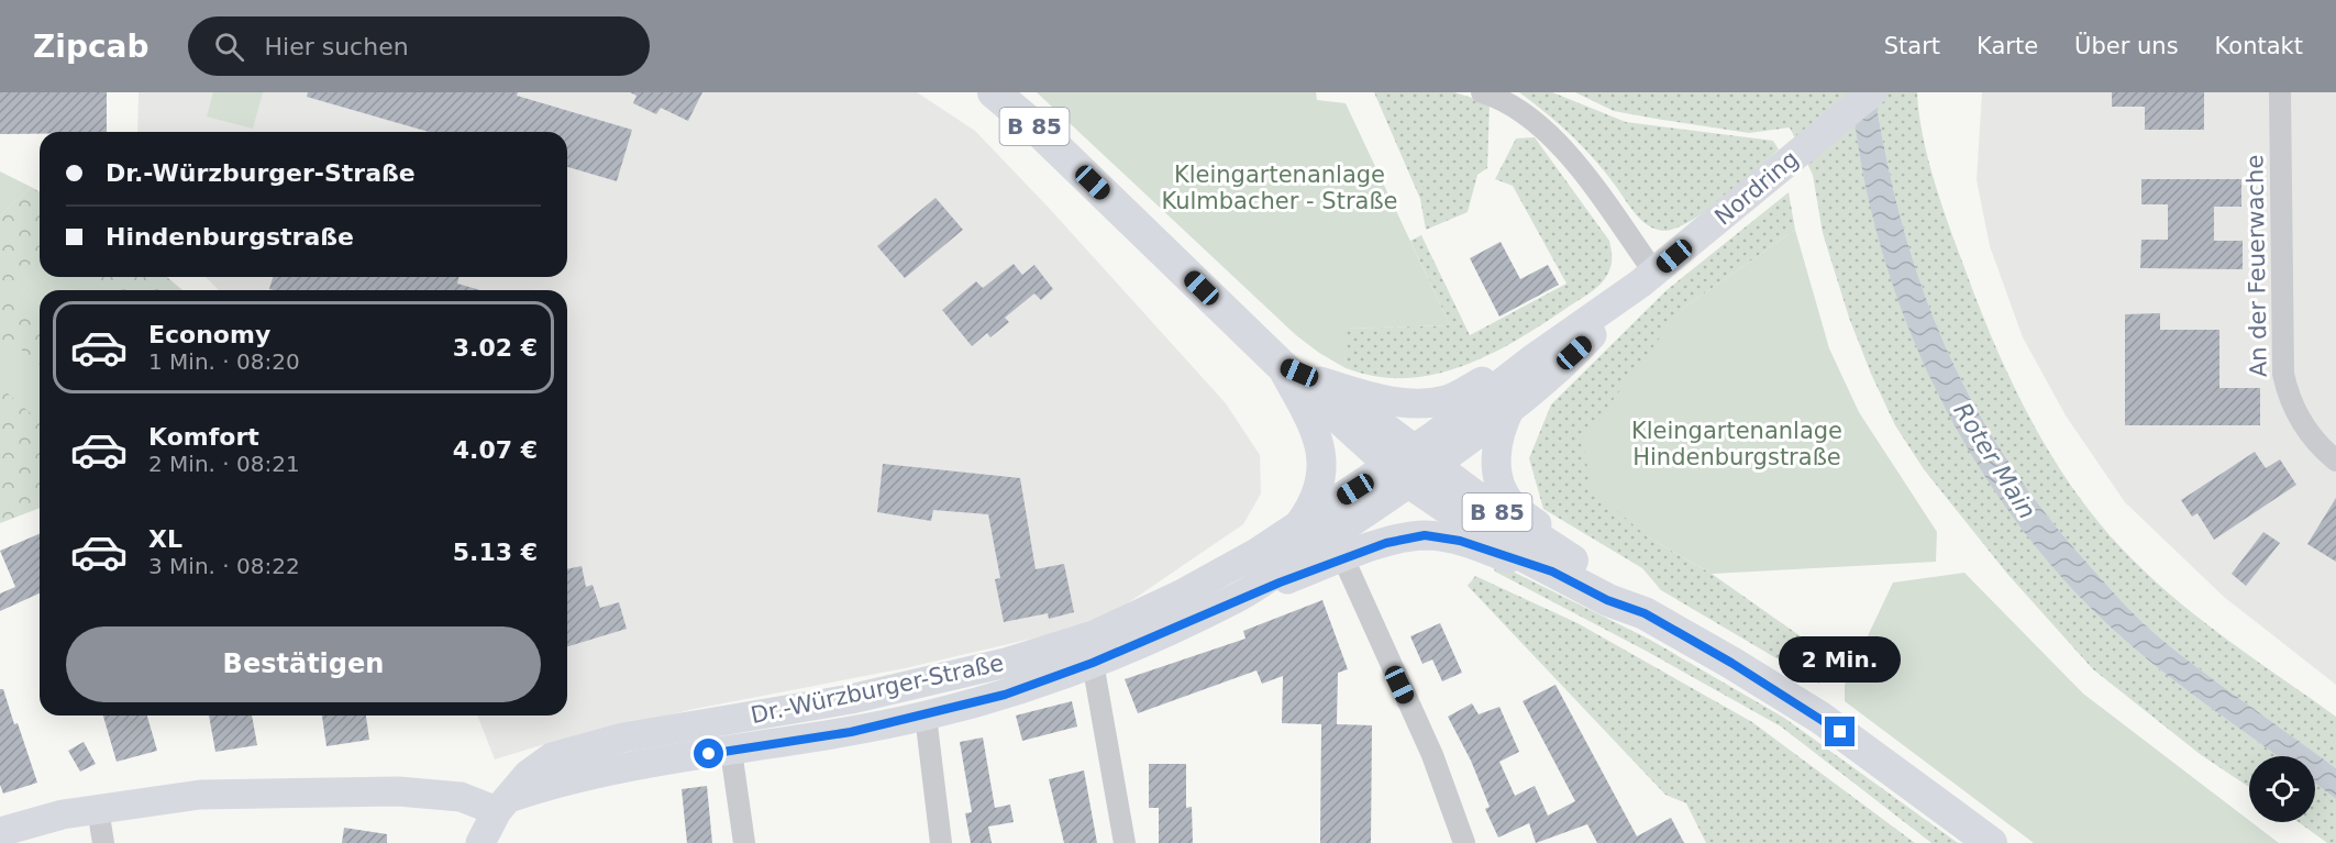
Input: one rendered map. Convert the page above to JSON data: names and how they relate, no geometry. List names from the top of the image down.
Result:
{
  "streets": {
    "main road": ["B 85", "Nordring", "Dr.-Würzburger-Straße"],
    "street": ["An der Feuerwache"]
  },
  "crossings": [
    ["B 85", "Nordring"],
    ["B 85", "Dr.-Würzburger-Straße"],
    ["Nordring", "Dr.-Würzburger-Straße"]
  ],
  "water": ["Roter Main"],
  "parks": ["Kleingartenanlage Kulmbacher - Straße", "Kleingartenanlage Hindenburgstraße"],
  "page": {
    "header": "Zipcab",
    "search": "Hier suchen",
    "nav": [
      "Start",
      "Karte",
      "Über uns",
      "Kontakt"
    ],
    "banner": ["Dr.-Würzburger-Straße", "Hindenburgstraße"],
    "list": [
      {
        "name": "Economy",
        "note": "1 Min. · 08:20",
        "value": "3.02 €"
      },
      {
        "name": "Komfort",
        "note": "2 Min. · 08:21",
        "value": "4.07 €"
      },
      {
        "name": "XL",
        "note": "3 Min. · 08:22",
        "value": "5.13 €"
      }
    ],
    "buttons": "Bestätigen",
    "bubble": "2 Min."
  }
}
